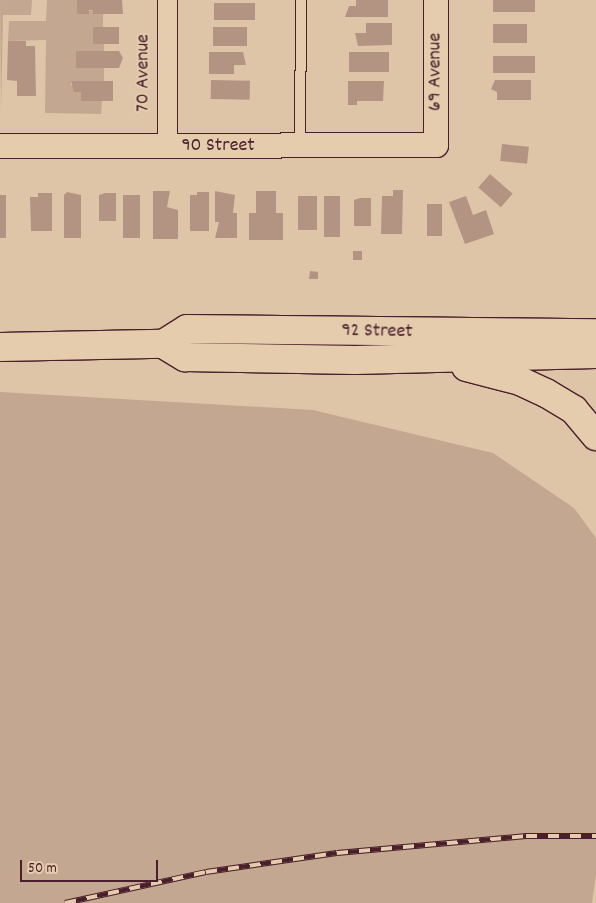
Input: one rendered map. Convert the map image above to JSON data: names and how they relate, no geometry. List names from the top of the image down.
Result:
{
  "streets": {
    "main road": ["92 Street"],
    "street": ["69 Avenue", "70 Avenue", "90 Street"]
  },
  "crossings": [
    ["69 Avenue", "90 Street"],
    ["70 Avenue", "90 Street"]
  ],
  "scale_bar": "50 m"
}
